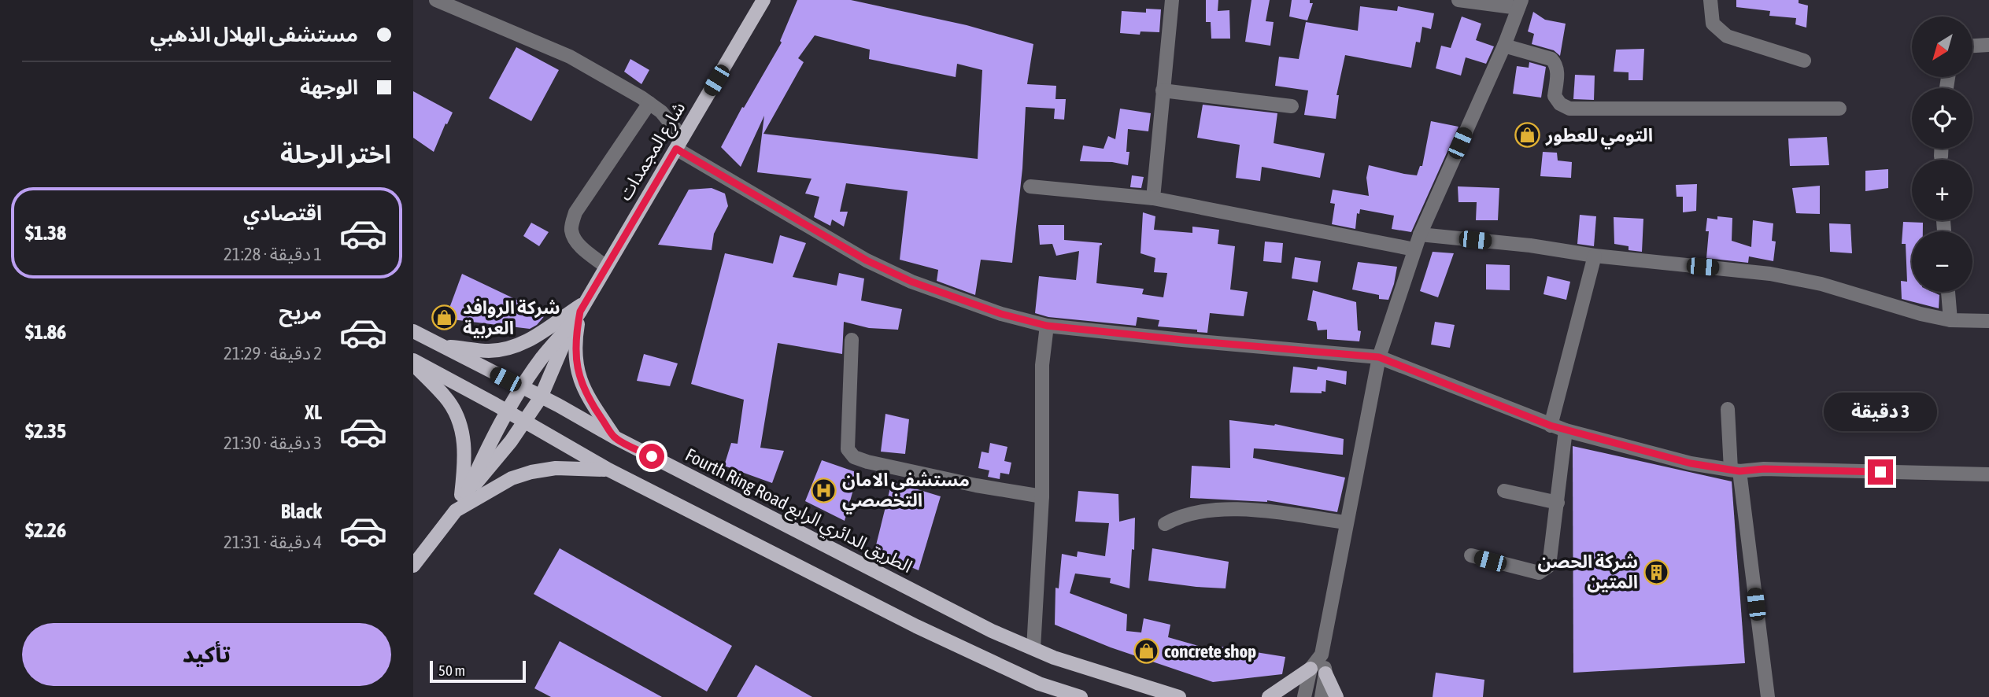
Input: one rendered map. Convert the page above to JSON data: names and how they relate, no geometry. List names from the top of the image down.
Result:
{
  "streets": {
    "main road": ["شارع المجمدات", "Fourth Ring Road الطريق الدائري الرابع"]
  },
  "crossings": [
    ["شارع المجمدات", "Fourth Ring Road الطريق الدائري الرابع"]
  ],
  "places": {
    "shop": ["التومي للعطور", "شركة الروافد العربية", "concrete shop"],
    "hospital": ["مستشفى الامان التخصصي"],
    "building": ["شركة الحصن المتين"]
  },
  "scale_bar": "50 m",
  "north": "bottom left",
  "page": {
    "banner": ["مستشفى الهلال الذهبي", "الوجهة"],
    "map_buttons": ["+", "−"],
    "heading": "اختر الرحلة",
    "list": [
      {
        "name": "اقتصادي",
        "note": "1 دقيقة · 21:28",
        "value": "$1.38"
      },
      {
        "name": "مريح",
        "note": "2 دقيقة · 21:29",
        "value": "$1.86"
      },
      {
        "name": "XL",
        "note": "3 دقيقة · 21:30",
        "value": "$2.35"
      },
      {
        "name": "Black",
        "note": "4 دقيقة · 21:31",
        "value": "$2.26"
      }
    ],
    "bubble": "3 دقيقة",
    "buttons": "تأكيد",
    "scale": "50 m"
  }
}
